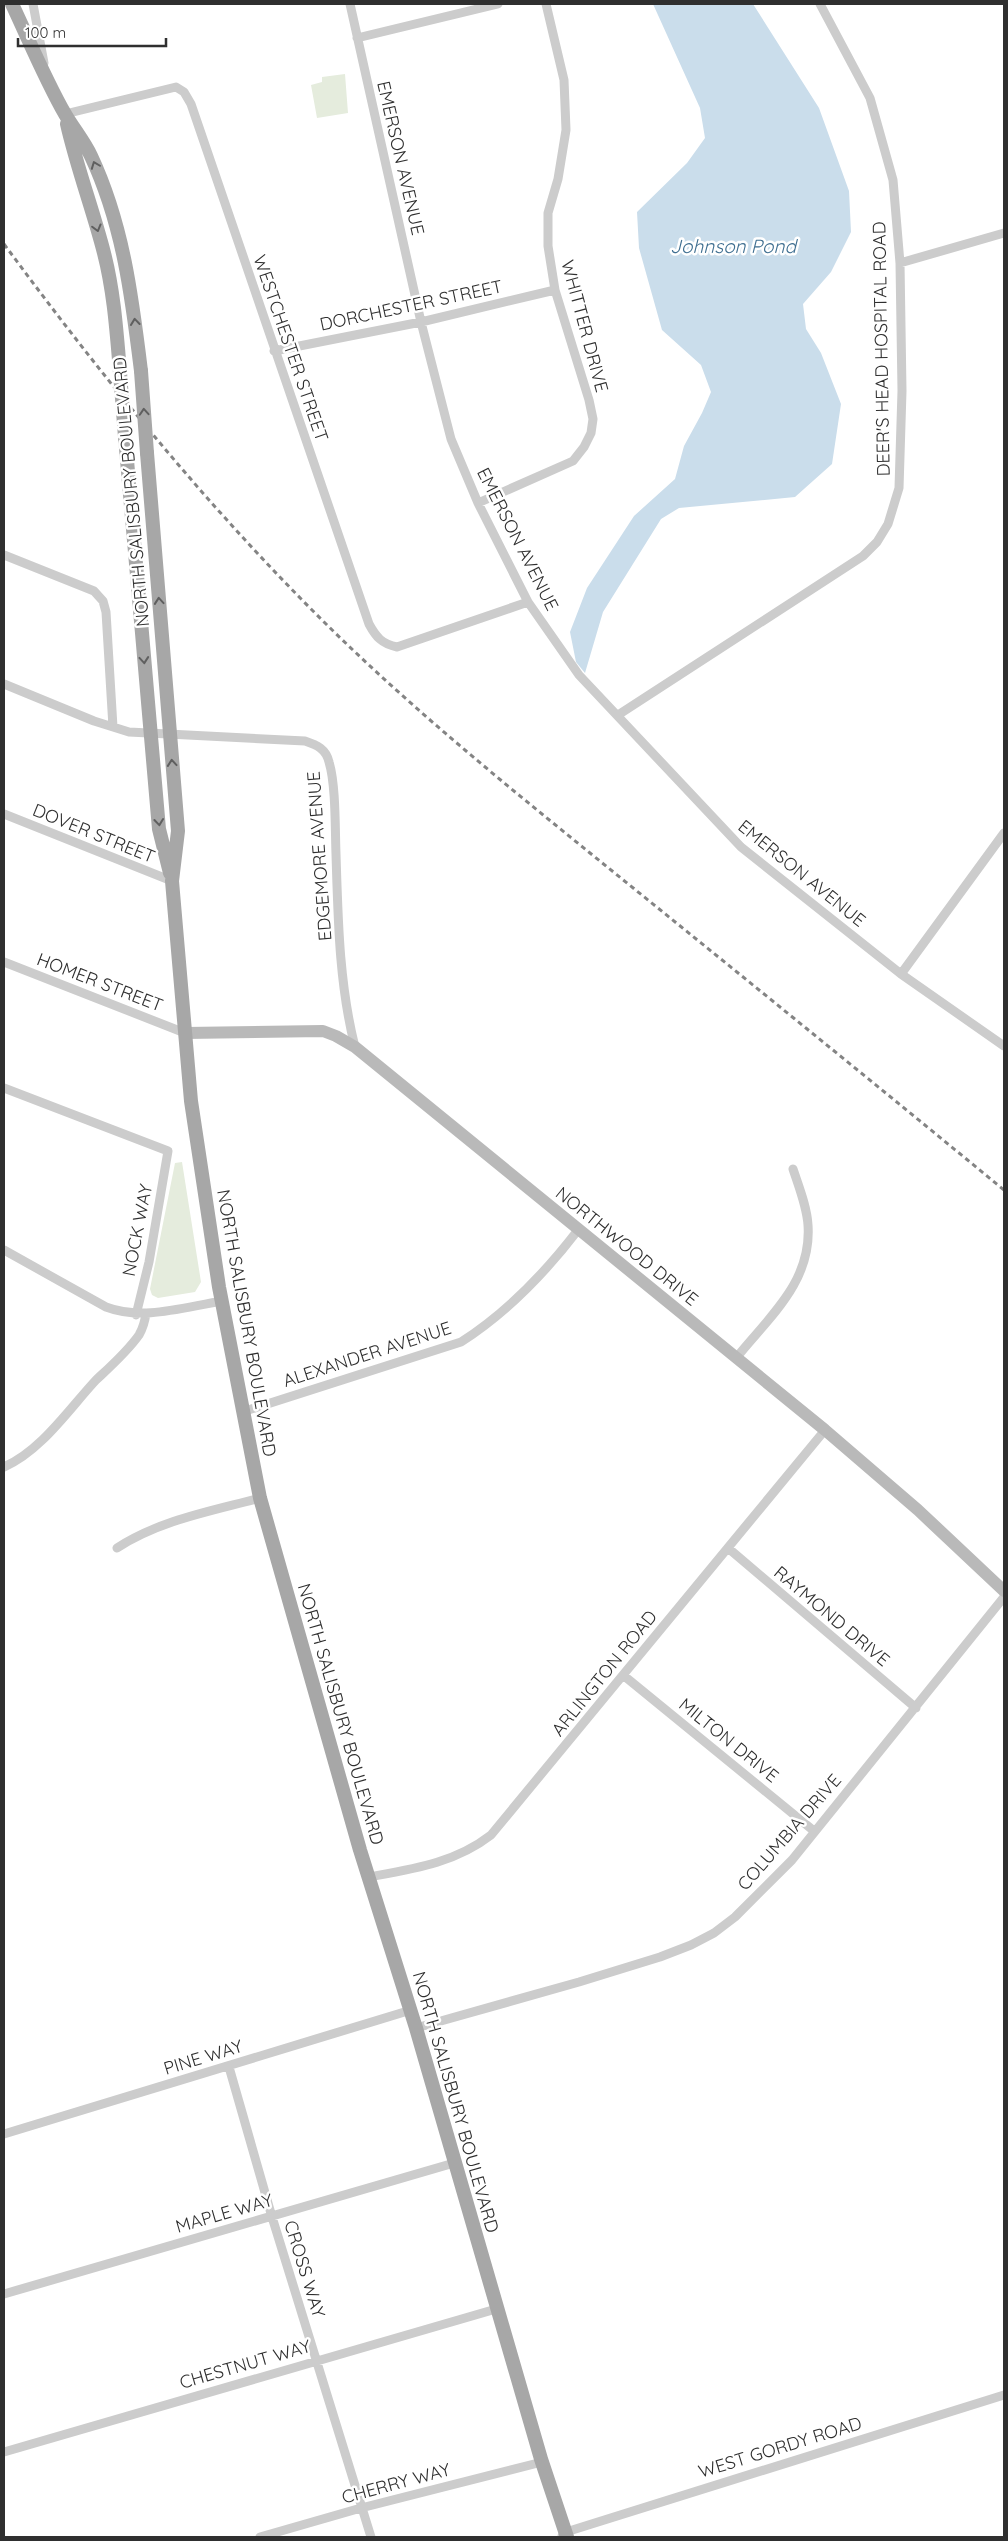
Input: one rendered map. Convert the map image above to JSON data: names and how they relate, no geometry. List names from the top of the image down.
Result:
{
  "streets": {
    "main road": ["NORTH SALISBURY BOULEVARD"],
    "street": [
      "EMERSON AVENUE",
      "DORCHESTER STREET",
      "WHITTER DRIVE",
      "WESTCHESTER STREET",
      "DEER'S HEAD HOSPITAL ROAD",
      "DOVER STREET",
      "EDGEMORE AVENUE",
      "HOMER STREET",
      "NOCK WAY",
      "NORTHWOOD DRIVE",
      "ALEXANDER AVENUE",
      "RAYMOND DRIVE",
      "ARLINGTON ROAD",
      "MILTON DRIVE",
      "COLUMBIA DRIVE",
      "PINE WAY",
      "MAPLE WAY",
      "CROSS WAY",
      "CHESTNUT WAY",
      "WEST GORDY ROAD",
      "CHERRY WAY"
    ]
  },
  "crossings": [
    ["EMERSON AVENUE", "DORCHESTER STREET"],
    ["EMERSON AVENUE", "WHITTER DRIVE"],
    ["EMERSON AVENUE", "WESTCHESTER STREET"],
    ["EMERSON AVENUE", "DEER'S HEAD HOSPITAL ROAD"],
    ["DORCHESTER STREET", "WHITTER DRIVE"],
    ["DORCHESTER STREET", "WESTCHESTER STREET"],
    ["WESTCHESTER STREET", "NORTH SALISBURY BOULEVARD"],
    ["NORTH SALISBURY BOULEVARD", "DOVER STREET"],
    ["NORTH SALISBURY BOULEVARD", "EDGEMORE AVENUE"],
    ["NORTH SALISBURY BOULEVARD", "HOMER STREET"],
    ["NORTH SALISBURY BOULEVARD", "NORTHWOOD DRIVE"],
    ["NORTH SALISBURY BOULEVARD", "ALEXANDER AVENUE"],
    ["NORTH SALISBURY BOULEVARD", "ARLINGTON ROAD"],
    ["NORTH SALISBURY BOULEVARD", "COLUMBIA DRIVE"],
    ["NORTH SALISBURY BOULEVARD", "PINE WAY"],
    ["NORTH SALISBURY BOULEVARD", "MAPLE WAY"],
    ["NORTH SALISBURY BOULEVARD", "CHESTNUT WAY"],
    ["NORTH SALISBURY BOULEVARD", "WEST GORDY ROAD"],
    ["NORTH SALISBURY BOULEVARD", "CHERRY WAY"],
    ["EDGEMORE AVENUE", "NORTHWOOD DRIVE"],
    ["HOMER STREET", "NORTHWOOD DRIVE"],
    ["NORTHWOOD DRIVE", "ALEXANDER AVENUE"],
    ["NORTHWOOD DRIVE", "ARLINGTON ROAD"],
    ["RAYMOND DRIVE", "ARLINGTON ROAD"],
    ["RAYMOND DRIVE", "COLUMBIA DRIVE"],
    ["ARLINGTON ROAD", "MILTON DRIVE"],
    ["MILTON DRIVE", "COLUMBIA DRIVE"],
    ["PINE WAY", "CROSS WAY"],
    ["MAPLE WAY", "CROSS WAY"],
    ["CROSS WAY", "CHESTNUT WAY"],
    ["CROSS WAY", "CHERRY WAY"]
  ],
  "water": ["Johnson Pond"],
  "scale_bar": "100 m"
}
